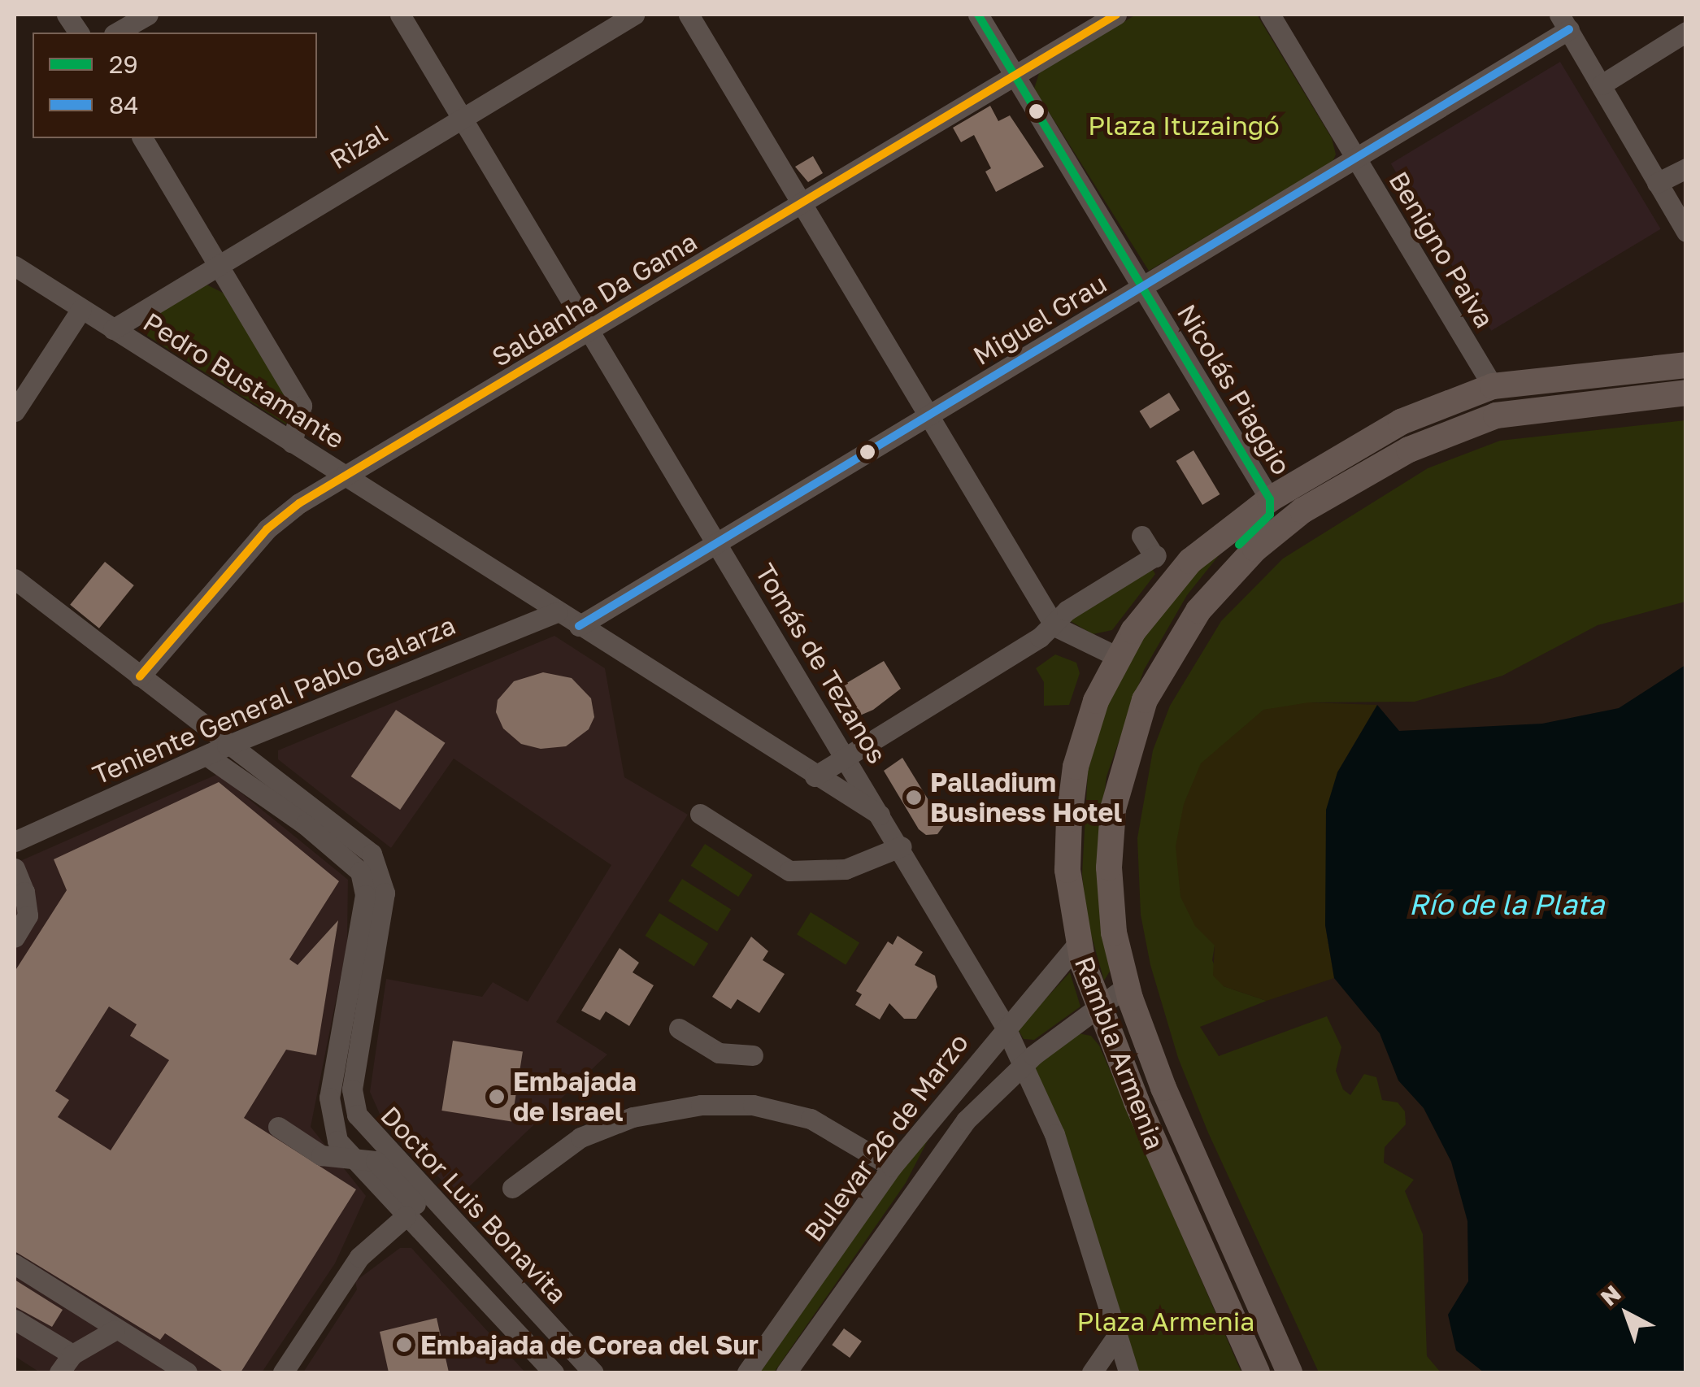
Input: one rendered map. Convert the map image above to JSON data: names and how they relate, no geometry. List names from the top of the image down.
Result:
{
  "streets": {
    "main road": ["Rambla Armenia"],
    "street": [
      "Rizal",
      "Benigno Paiva",
      "Saldanha Da Gama",
      "Miguel Grau",
      "Pedro Bustamante",
      "Nicolás Piaggio",
      "Tomás de Tezanos",
      "Teniente General Pablo Galarza",
      "Bulevar 26 de Marzo",
      "Doctor Luis Bonavita"
    ]
  },
  "crossings": [
    ["Rizal", "Pedro Bustamante"],
    ["Rizal", "Tomás de Tezanos"],
    ["Benigno Paiva", "Miguel Grau"],
    ["Benigno Paiva", "Rambla Armenia"],
    ["Saldanha Da Gama", "Pedro Bustamante"],
    ["Saldanha Da Gama", "Nicolás Piaggio"],
    ["Saldanha Da Gama", "Tomás de Tezanos"],
    ["Saldanha Da Gama", "Doctor Luis Bonavita"],
    ["Miguel Grau", "Pedro Bustamante"],
    ["Miguel Grau", "Nicolás Piaggio"],
    ["Miguel Grau", "Tomás de Tezanos"],
    ["Pedro Bustamante", "Tomás de Tezanos"],
    ["Pedro Bustamante", "Teniente General Pablo Galarza"],
    ["Nicolás Piaggio", "Rambla Armenia"],
    ["Tomás de Tezanos", "Bulevar 26 de Marzo"],
    ["Teniente General Pablo Galarza", "Doctor Luis Bonavita"],
    ["Rambla Armenia", "Bulevar 26 de Marzo"]
  ],
  "water": ["Río de la Plata"],
  "parks": ["Plaza Ituzaingó", "Plaza Armenia"],
  "places": ["Palladium Business Hotel", "Embajada de Israel", "Embajada de Corea del Sur"],
  "lines": ["transit line 29", "transit line 84"],
  "legend": ["29", "84"],
  "north": "top left"
}
